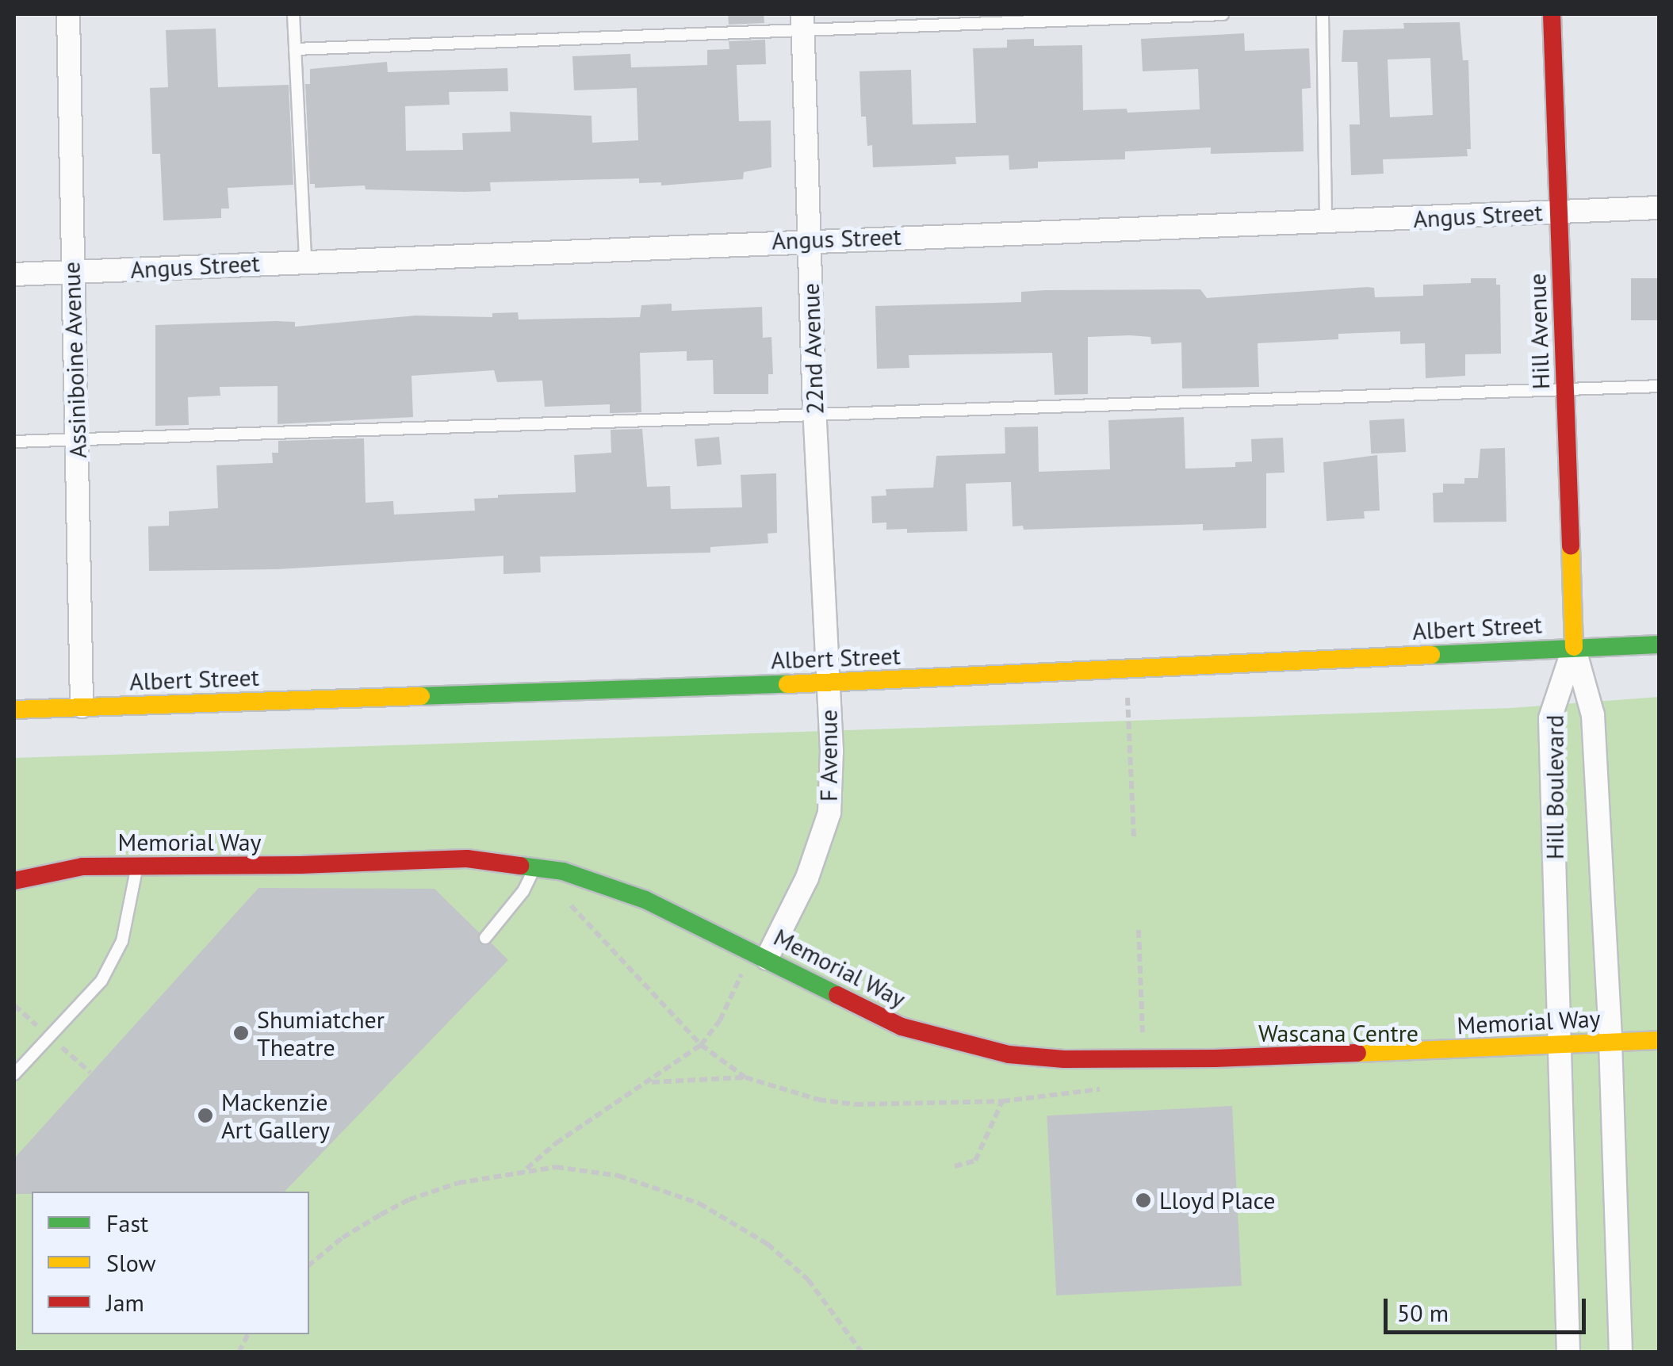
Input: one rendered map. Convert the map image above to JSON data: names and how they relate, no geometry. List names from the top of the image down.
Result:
{
  "streets": {
    "street": [
      "Angus Street",
      "Hill Avenue",
      "22nd Avenue",
      "Assiniboine Avenue",
      "Albert Street",
      "F Avenue",
      "Hill Boulevard",
      "Memorial Way"
    ]
  },
  "crossings": [
    ["Angus Street", "Hill Avenue"],
    ["Angus Street", "22nd Avenue"],
    ["Angus Street", "Assiniboine Avenue"],
    ["Hill Avenue", "Albert Street"],
    ["Hill Avenue", "Hill Boulevard"],
    ["22nd Avenue", "Albert Street"],
    ["22nd Avenue", "F Avenue"],
    ["Assiniboine Avenue", "Albert Street"],
    ["Albert Street", "F Avenue"],
    ["Albert Street", "Hill Boulevard"],
    ["F Avenue", "Memorial Way"],
    ["Hill Boulevard", "Memorial Way"]
  ],
  "parks": ["Wascana Centre"],
  "places": ["Shumiatcher Theatre", "Mackenzie Art Gallery", "Lloyd Place"],
  "legend": ["Fast", "Slow", "Jam"],
  "scale_bar": "50 m"
}
